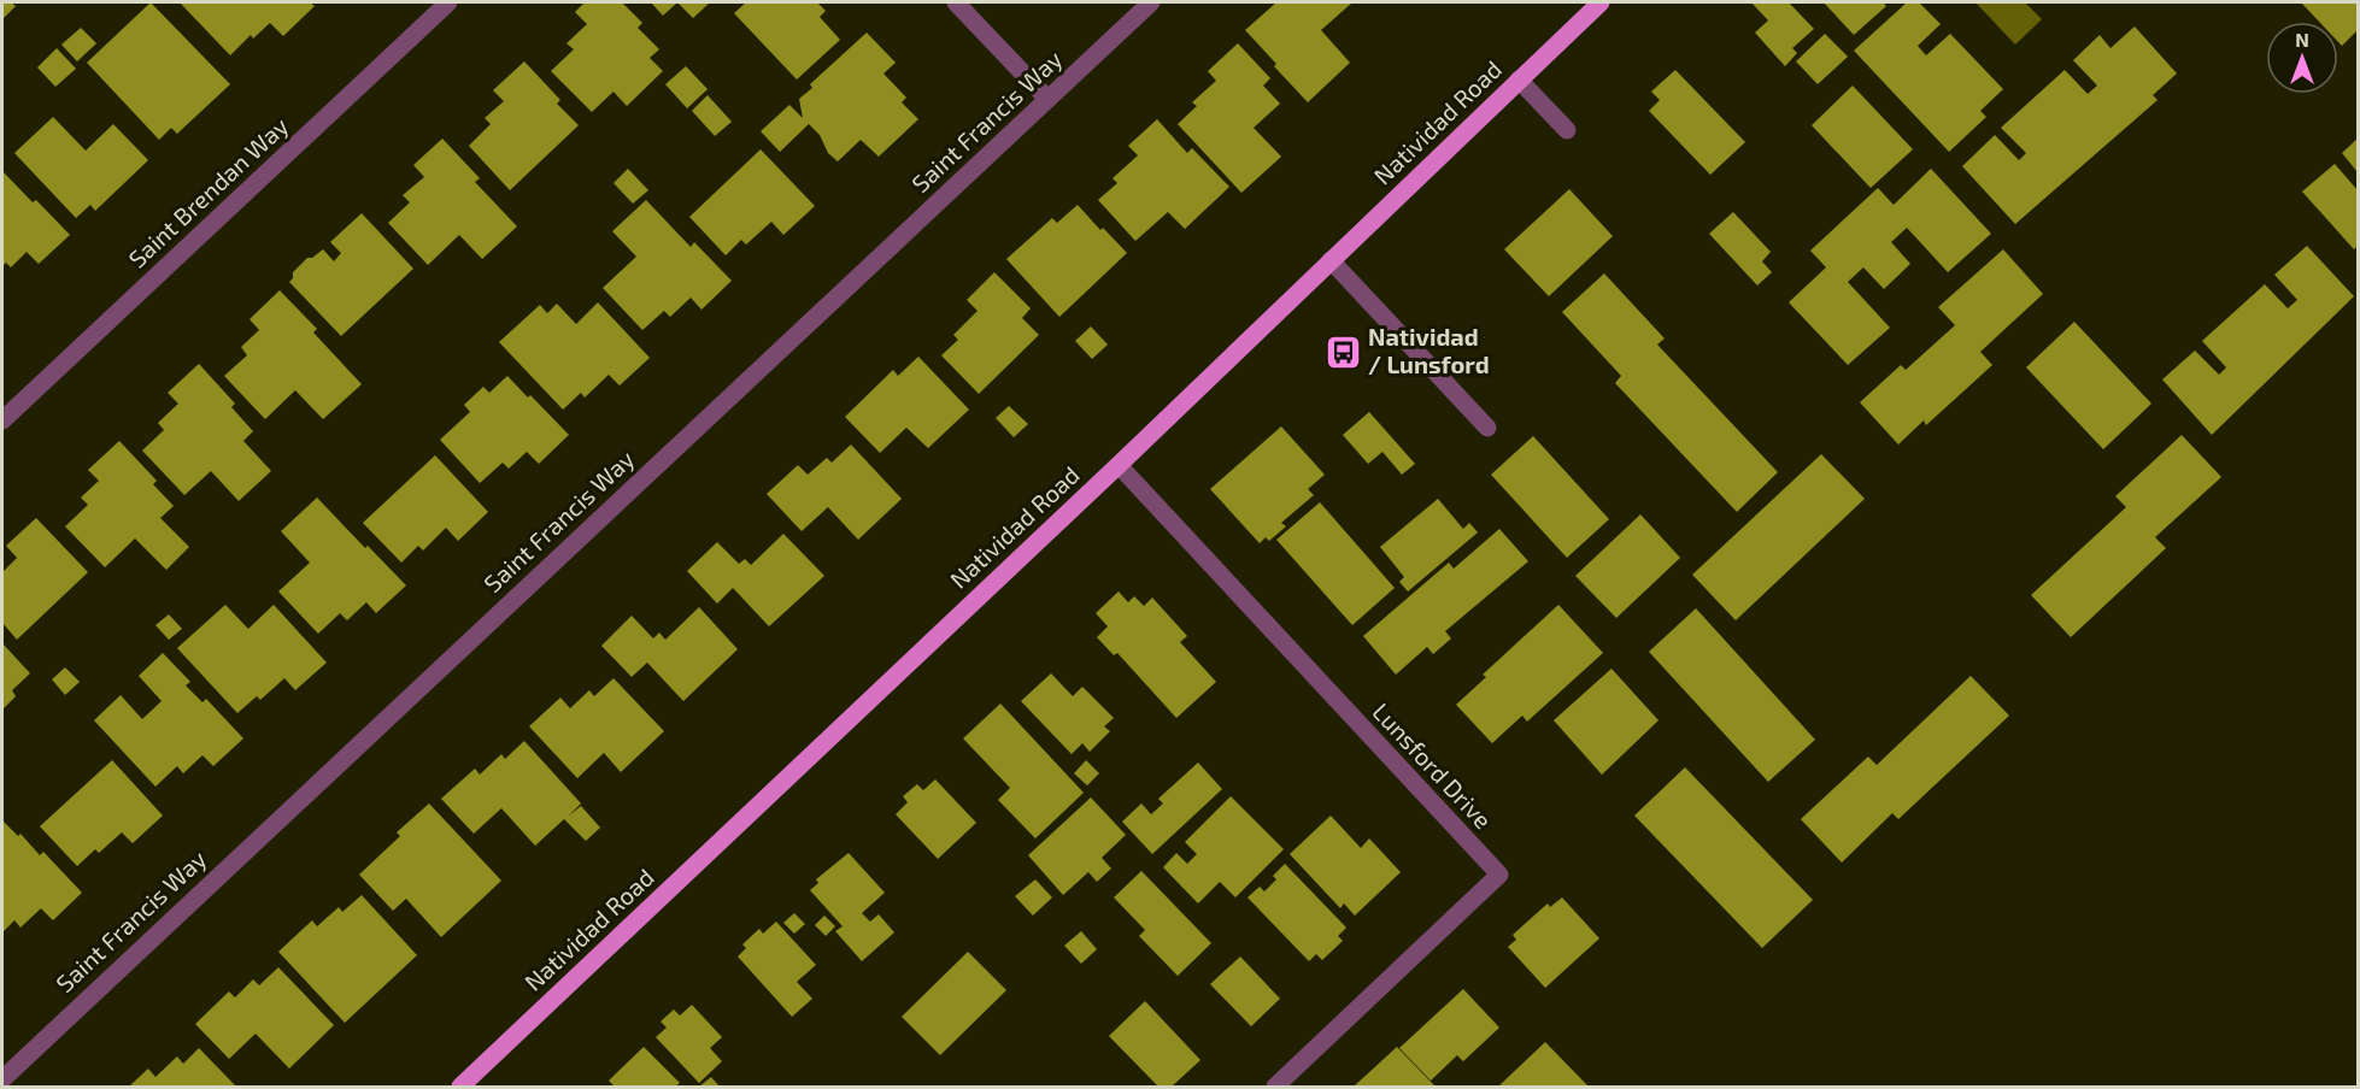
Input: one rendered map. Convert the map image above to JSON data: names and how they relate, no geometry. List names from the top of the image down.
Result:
{
  "streets": {
    "main road": ["Natividad Road"],
    "street": ["Saint Francis Way", "Saint Brendan Way", "Lunsford Drive"]
  },
  "crossings": [
    ["Natividad Road", "Lunsford Drive"]
  ],
  "places": {
    "bus stop": ["Natividad / Lunsford"]
  },
  "north": "top"
}
